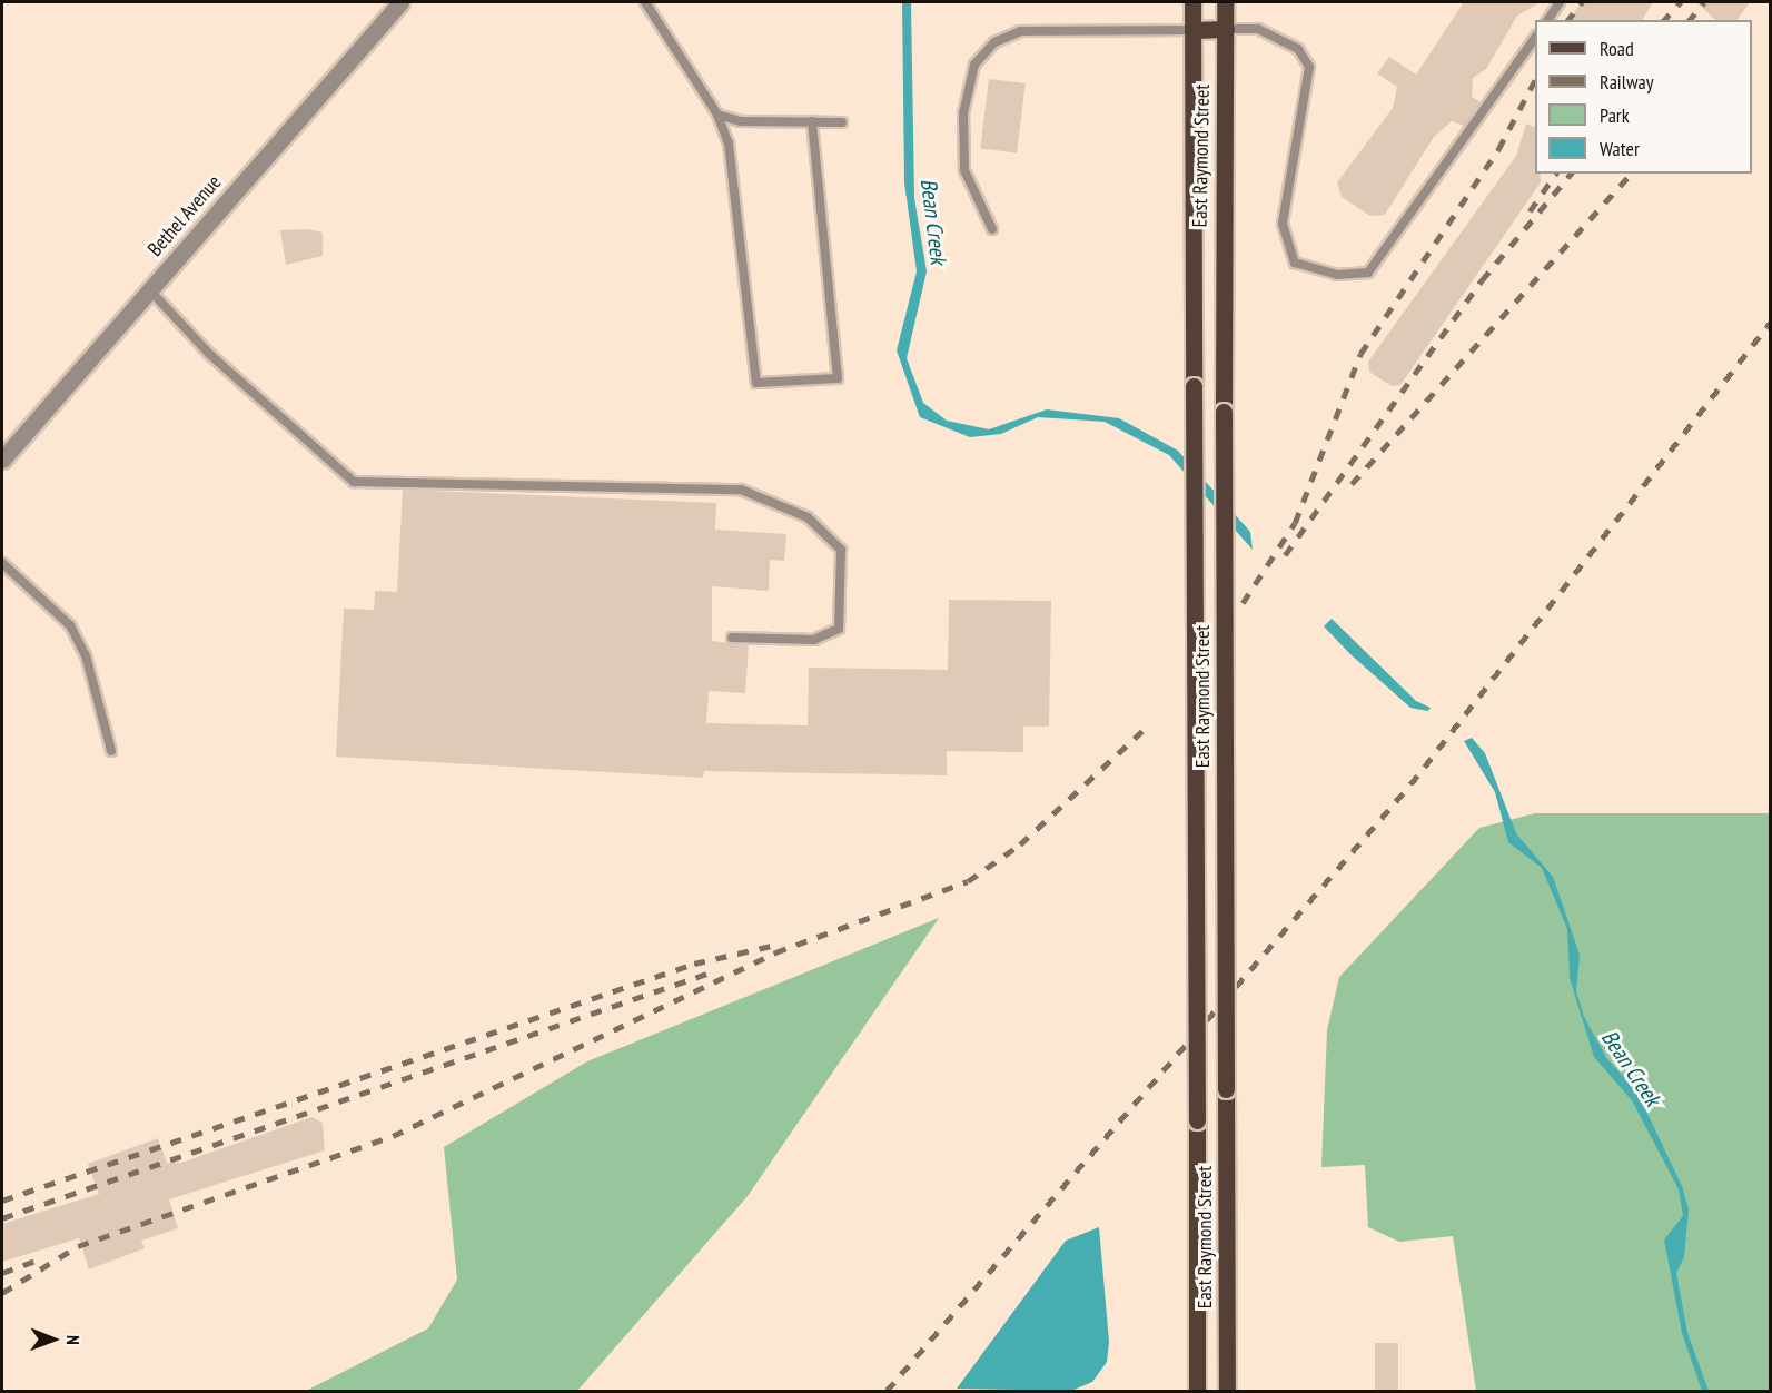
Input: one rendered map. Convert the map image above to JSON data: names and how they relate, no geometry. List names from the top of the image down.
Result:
{
  "streets": {
    "main road": ["East Raymond Street"],
    "street": ["Bethel Avenue"]
  },
  "water": ["Bean Creek"],
  "legend": [
    "Road",
    "Railway",
    "Park",
    "Water"
  ],
  "north": "right"
}
